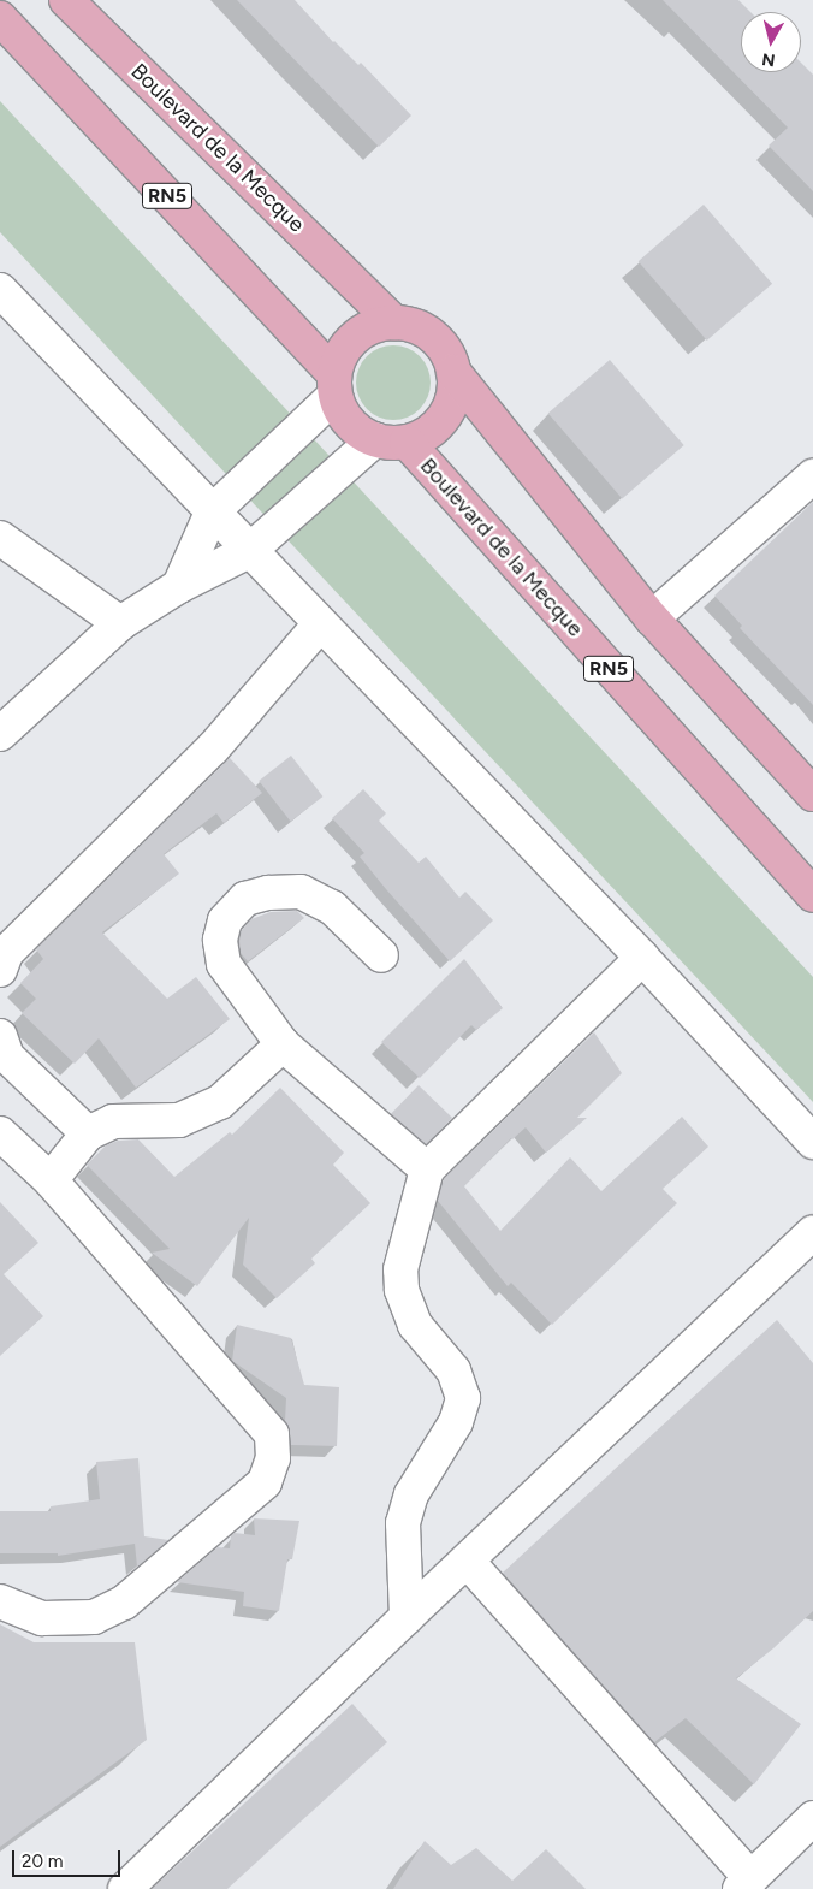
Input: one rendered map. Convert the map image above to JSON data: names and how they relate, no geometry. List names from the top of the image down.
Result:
{
  "streets": {
    "main road": ["Boulevard de la Mecque", "RN5"]
  },
  "crossings": [
    ["Boulevard de la Mecque", "RN5"]
  ],
  "scale_bar": "20 m",
  "north": "bottom"
}
